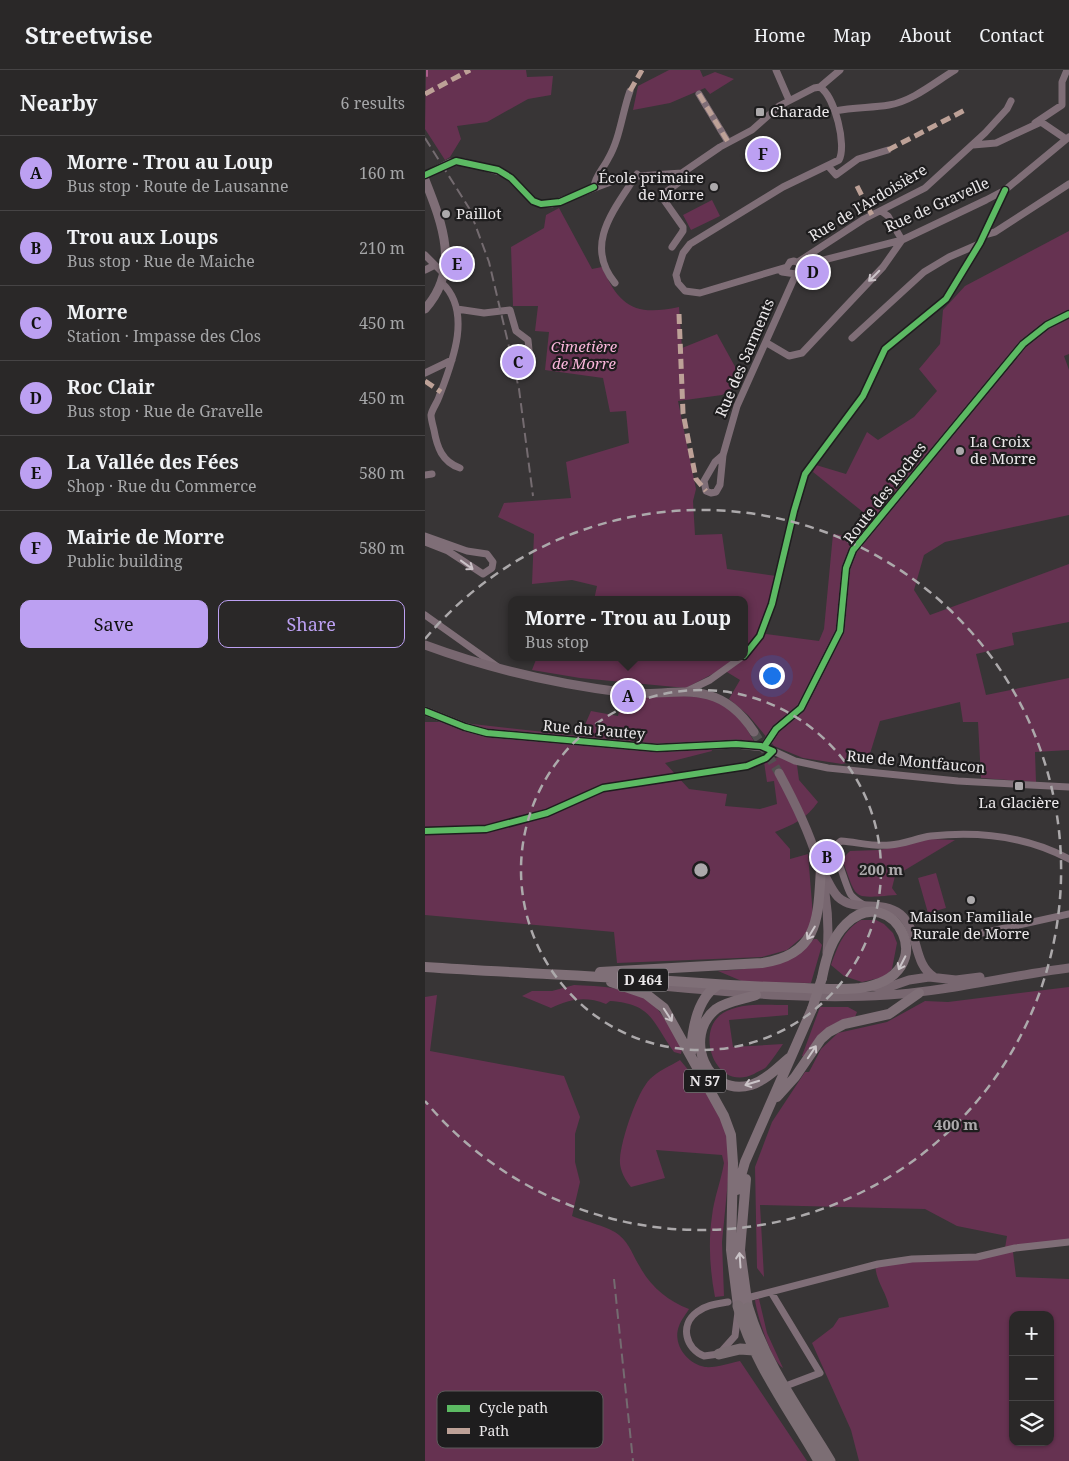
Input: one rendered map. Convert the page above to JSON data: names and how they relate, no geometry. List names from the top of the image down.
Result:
{
  "streets": {
    "highway": ["N 57"],
    "main road": ["D 464"],
    "street": [
      "Rue de l'Ardoisière",
      "Rue de Gravelle",
      "Rue des Sarments",
      "Route des Roches",
      "Rue du Pautey",
      "Rue de Montfaucon"
    ]
  },
  "crossings": [
    ["Rue de l'Ardoisière", "Rue de Gravelle"],
    ["Rue de l'Ardoisière", "Rue des Sarments"],
    ["Rue de Gravelle", "Rue des Sarments"],
    ["Route des Roches", "Rue du Pautey"],
    ["Route des Roches", "Rue de Montfaucon"],
    ["Rue du Pautey", "Rue de Montfaucon"],
    ["D 464", "N 57"]
  ],
  "parks": ["Cimetière de Morre"],
  "places": {
    "transit": ["Charade", "La Glacière"],
    "other": [
      "École primaire de Morre",
      "Paillot",
      "La Croix de Morre",
      "Maison Familiale Rurale de Morre"
    ]
  },
  "legend": ["Cycle path", "Path"],
  "page": {
    "header": "Streetwise",
    "nav": [
      "Home",
      "Map",
      "About",
      "Contact"
    ],
    "heading": ["Nearby", "6 results"],
    "list": [
      {
        "mark": "A",
        "name": "Morre - Trou au Loup",
        "note": "Bus stop · Route de Lausanne",
        "value": "160 m"
      },
      {
        "mark": "B",
        "name": "Trou aux Loups",
        "note": "Bus stop · Rue de Maiche",
        "value": "210 m"
      },
      {
        "mark": "C",
        "name": "Morre",
        "note": "Station · Impasse des Clos",
        "value": "450 m"
      },
      {
        "mark": "D",
        "name": "Roc Clair",
        "note": "Bus stop · Rue de Gravelle",
        "value": "450 m"
      },
      {
        "mark": "E",
        "name": "La Vallée des Fées",
        "note": "Shop · Rue du Commerce",
        "value": "580 m"
      },
      {
        "mark": "F",
        "name": "Mairie de Morre",
        "note": "Public building",
        "value": "580 m"
      }
    ],
    "pins": [
      "F",
      "E",
      "D",
      "C",
      "A",
      "B"
    ],
    "buttons": ["Save", "Share"],
    "popup": ["Morre - Trou au Loup", "Bus stop"],
    "map_buttons": ["+", "−"]
  },
  "rings": ["200 m", "400 m"]
}
